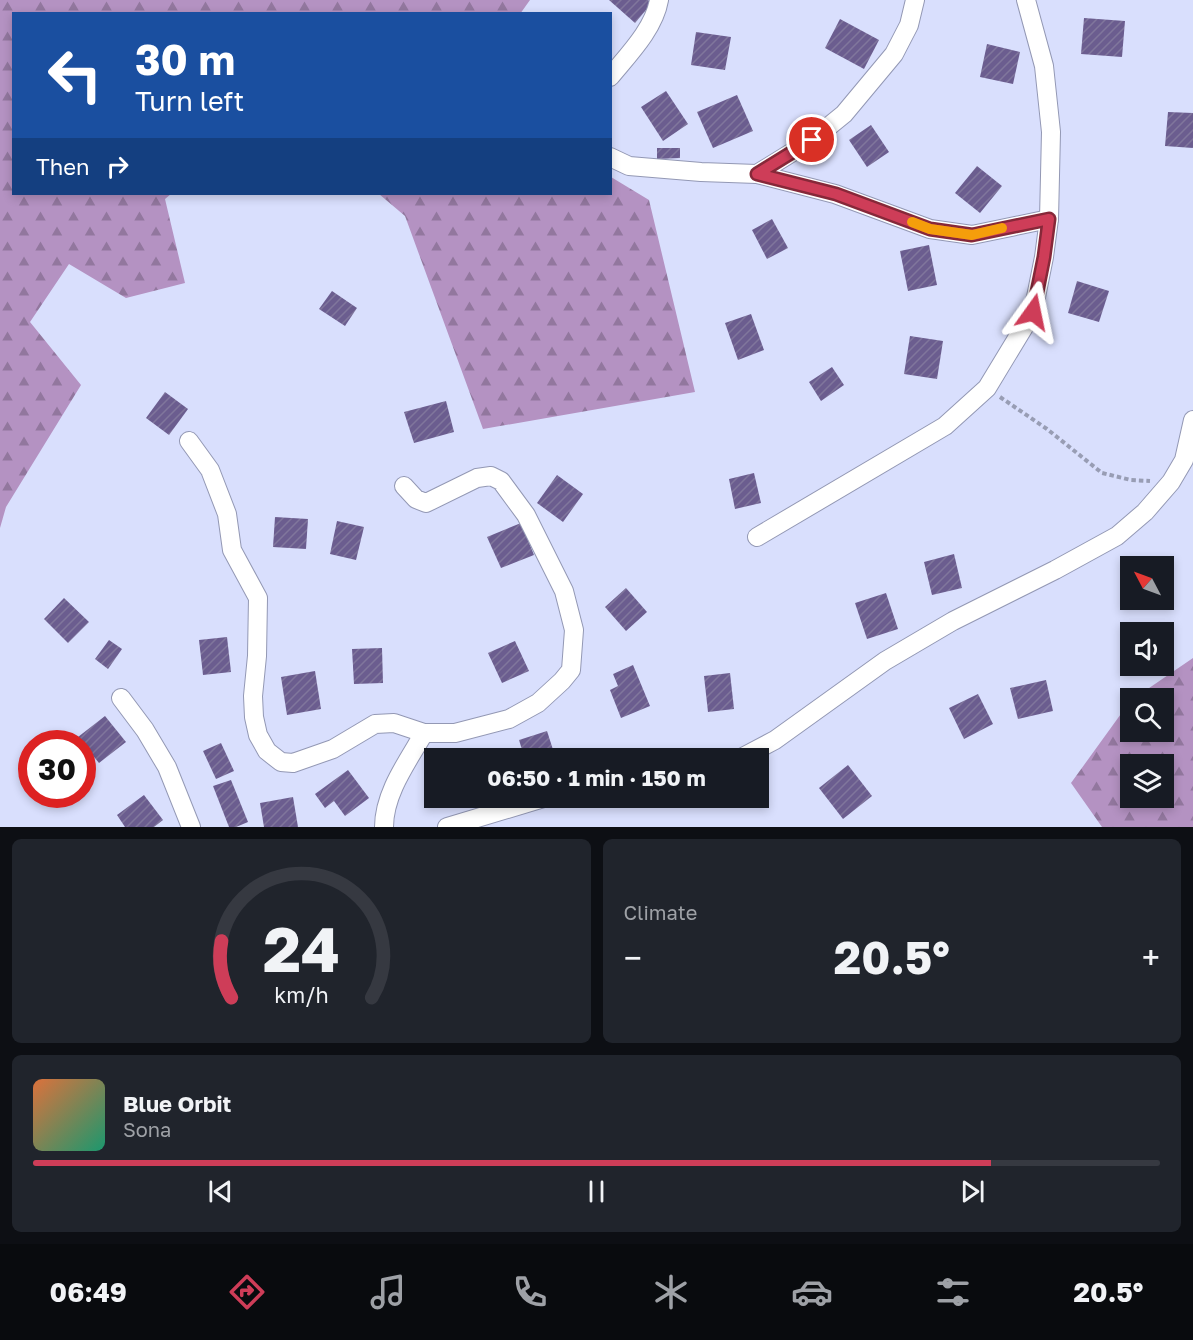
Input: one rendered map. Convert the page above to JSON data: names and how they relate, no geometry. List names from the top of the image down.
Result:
{
  "north": "top left",
  "page": {
    "turn": ["30 m", "Turn left"],
    "then": "Then",
    "limit": "30",
    "trip": "06:50 · 1 min · 150 m",
    "tile": "Climate",
    "heat": ["−", "20.5°", "+"],
    "song": ["Blue Orbit", "Sona"],
    "tabs": ["06:49", "20.5°"],
    "gauge": ["24", "km/h"]
  }
}
